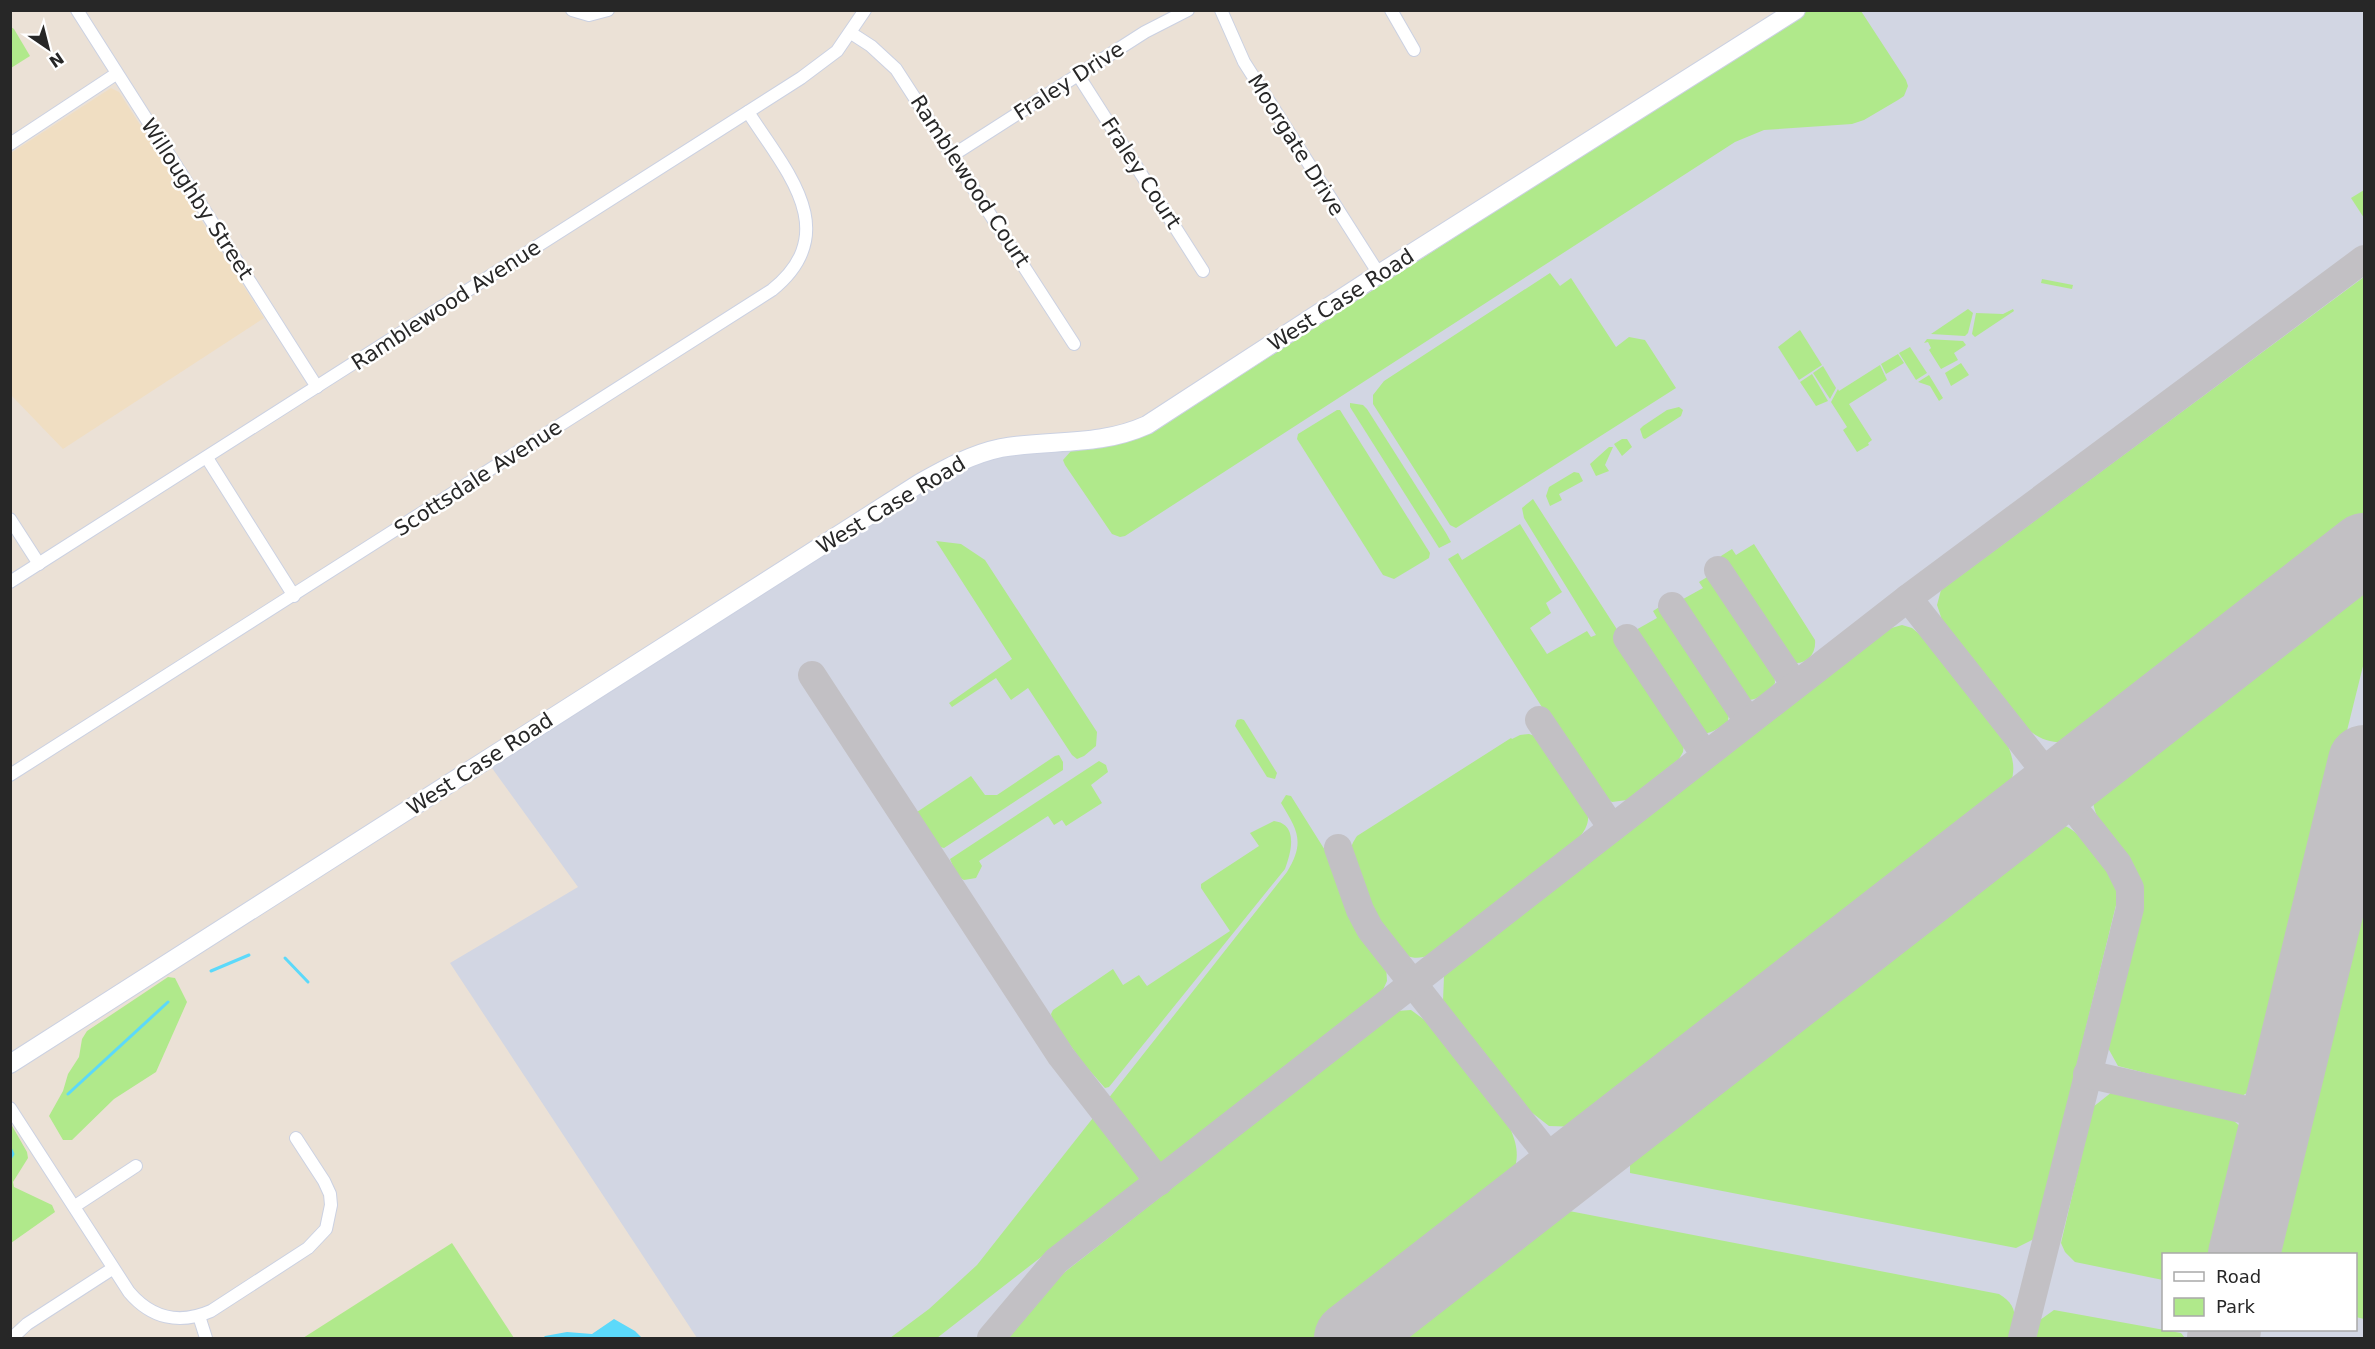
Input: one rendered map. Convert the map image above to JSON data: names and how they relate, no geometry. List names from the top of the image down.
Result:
{
  "streets": {
    "main road": ["West Case Road"],
    "street": [
      "Fraley Drive",
      "Moorgate Drive",
      "Fraley Court",
      "Ramblewood Court",
      "Willoughby Street",
      "Ramblewood Avenue",
      "Scottsdale Avenue"
    ]
  },
  "crossings": [
    ["Fraley Drive", "Fraley Court"],
    ["Fraley Drive", "Ramblewood Court"],
    ["Moorgate Drive", "West Case Road"],
    ["Ramblewood Court", "Ramblewood Avenue"],
    ["Willoughby Street", "Ramblewood Avenue"],
    ["Ramblewood Avenue", "Scottsdale Avenue"]
  ],
  "legend": ["Road", "Park"],
  "north": "bottom right"
}
